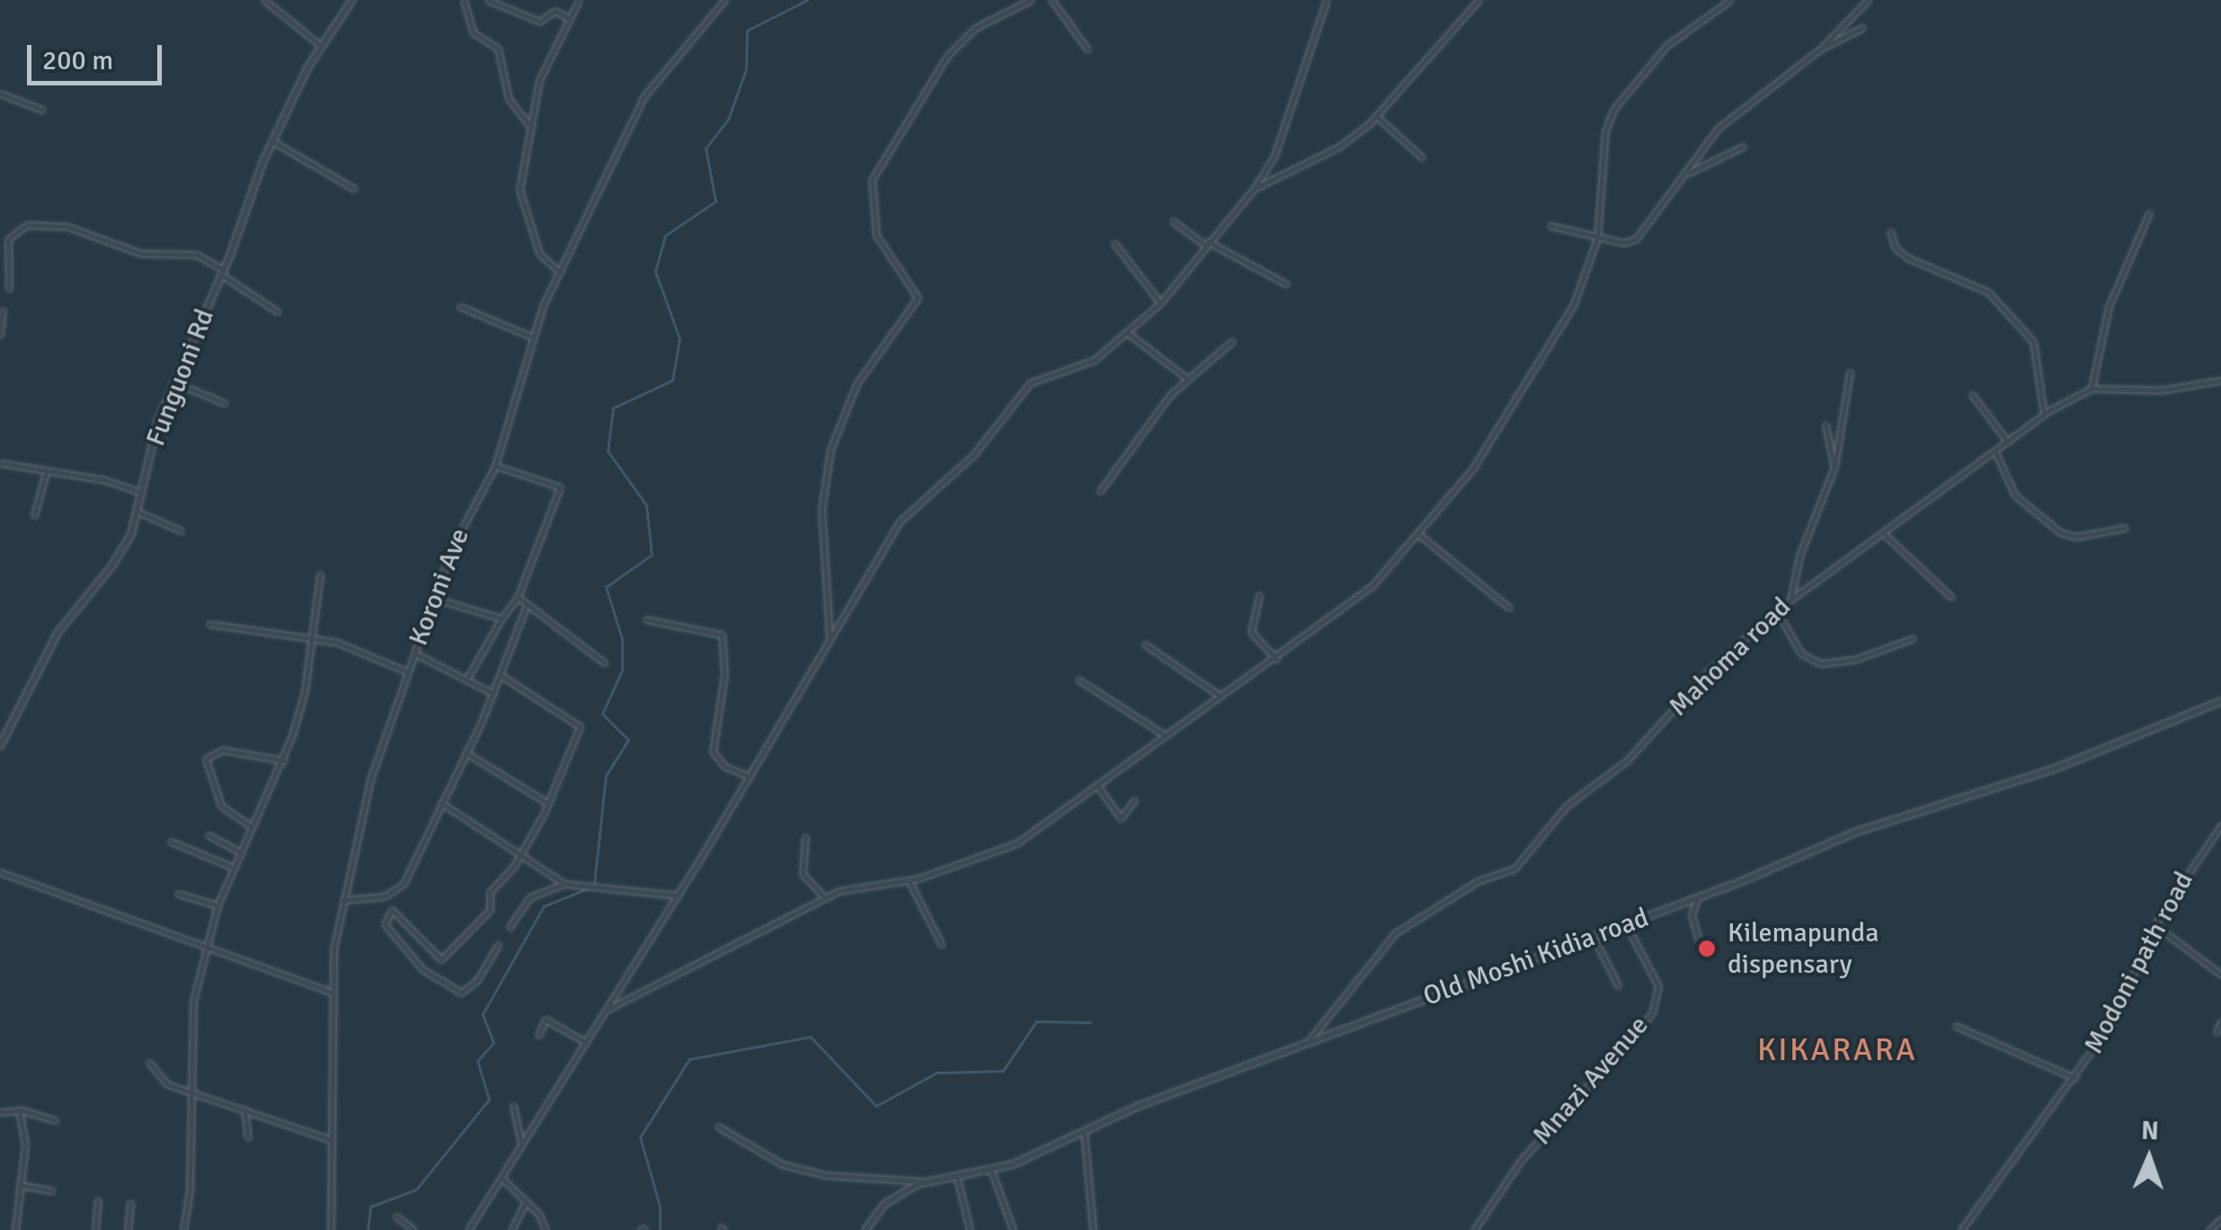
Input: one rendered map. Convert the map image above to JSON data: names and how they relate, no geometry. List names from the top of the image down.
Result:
{
  "streets": {
    "street": [
      "Funguoni Rd",
      "Koroni Ave",
      "Mahoma road",
      "Old Moshi Kidia road",
      "Modoni path road",
      "Mnazi Avenue"
    ]
  },
  "crossings": [
    ["Mahoma road", "Old Moshi Kidia road"],
    ["Old Moshi Kidia road", "Mnazi Avenue"]
  ],
  "districts": ["KIKARARA"],
  "places": ["Kilemapunda dispensary"],
  "scale_bar": "200 m",
  "north": "top"
}
